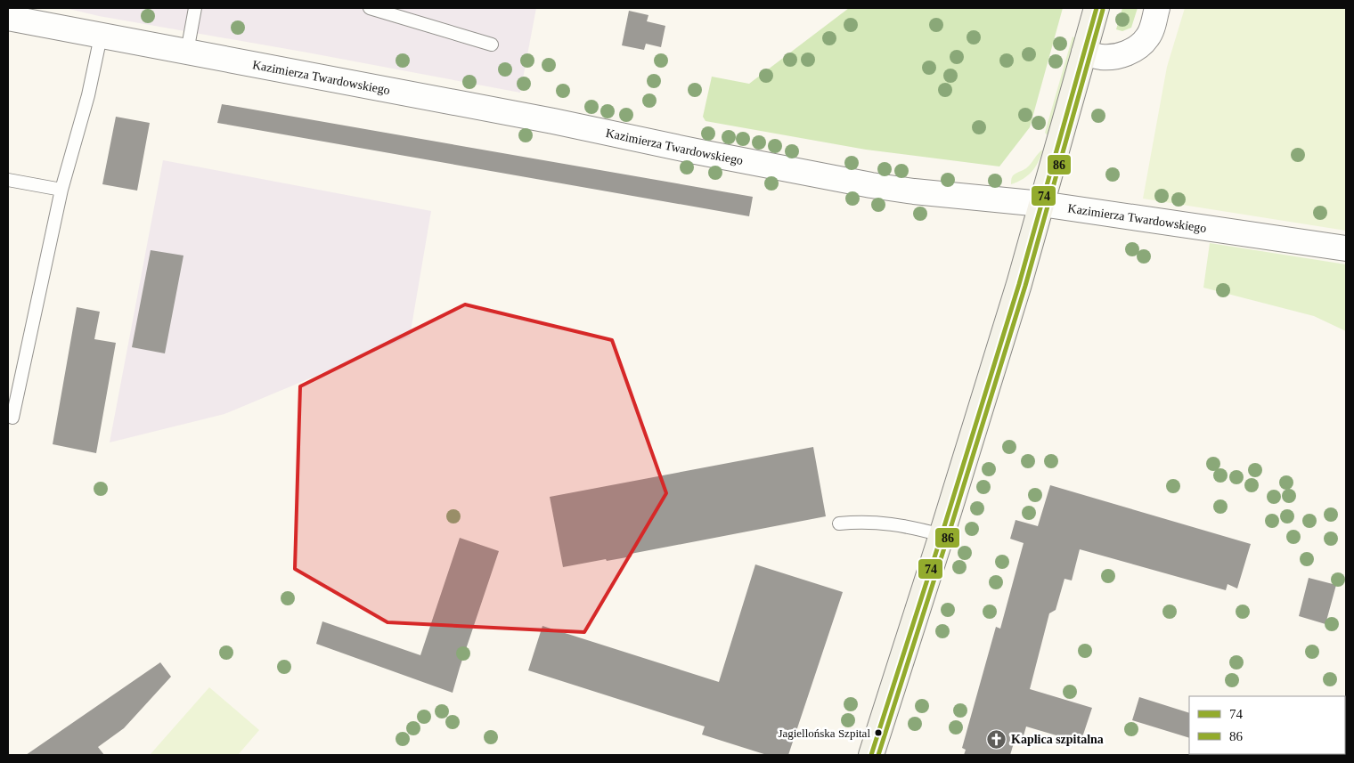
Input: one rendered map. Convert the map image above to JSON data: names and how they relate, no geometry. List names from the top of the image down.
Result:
{
  "streets": {
    "street": ["Kazimierza Twardowskiego"]
  },
  "places": {
    "other": ["Jagiellońska Szpital"],
    "church": ["Kaplica szpitalna"]
  },
  "lines": ["transit line 74", "transit line 86"],
  "legend": ["74", "86"]
}
